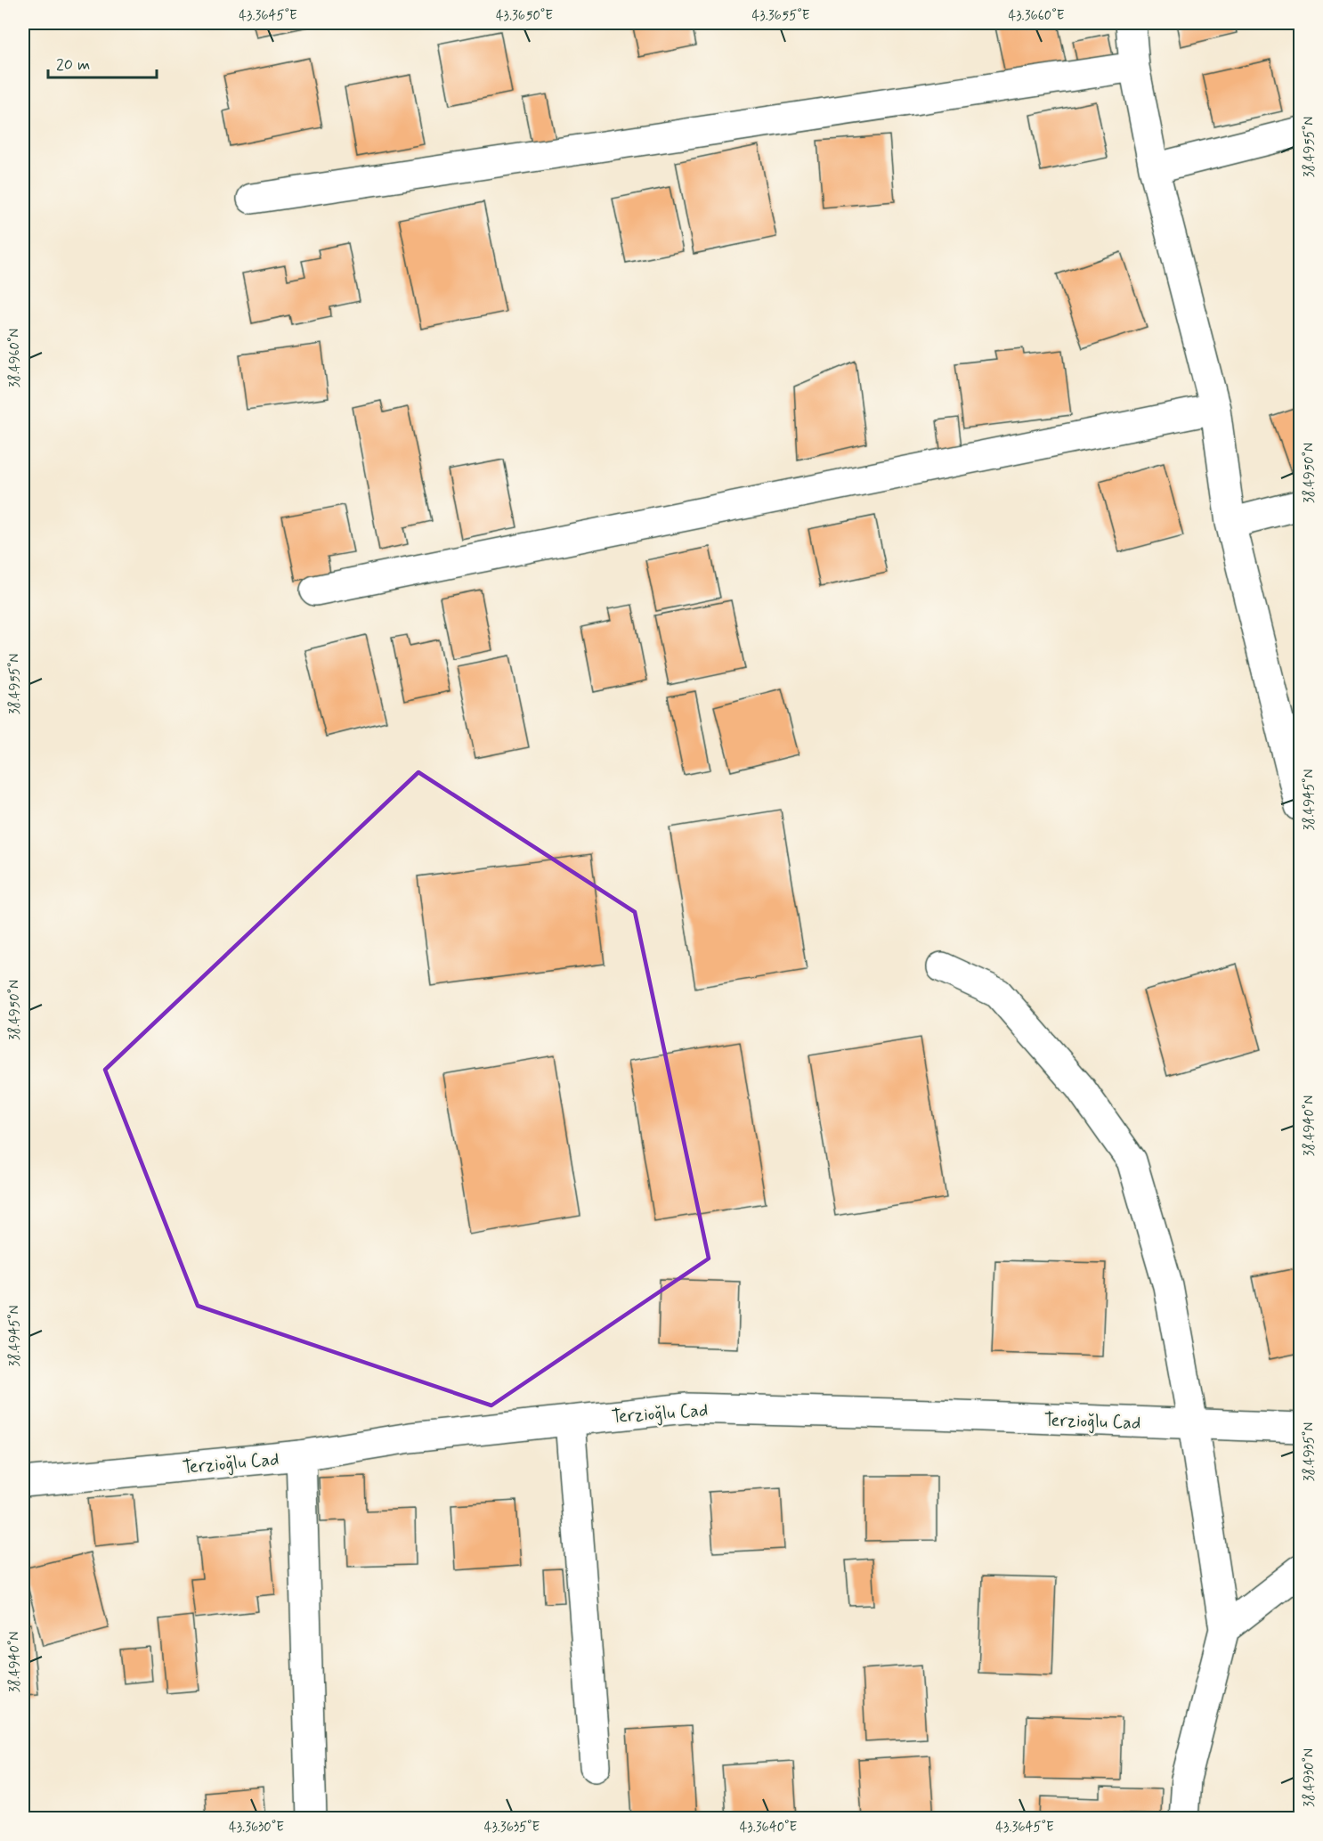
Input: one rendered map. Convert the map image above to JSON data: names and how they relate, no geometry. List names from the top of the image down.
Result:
{
  "streets": {
    "street": ["Terzioğlu Cad"]
  },
  "scale_bar": "20 m",
  "coordinates": [
    "43.3645°E",
    "43.3650°E",
    "43.3655°E",
    "43.3660°E",
    "38.4955°N",
    "38.4960°N",
    "38.4950°N",
    "38.4945°N",
    "38.4940°N",
    "38.4935°N",
    "38.4930°N",
    "43.3630°E",
    "43.3635°E",
    "43.3640°E"
  ]
}
